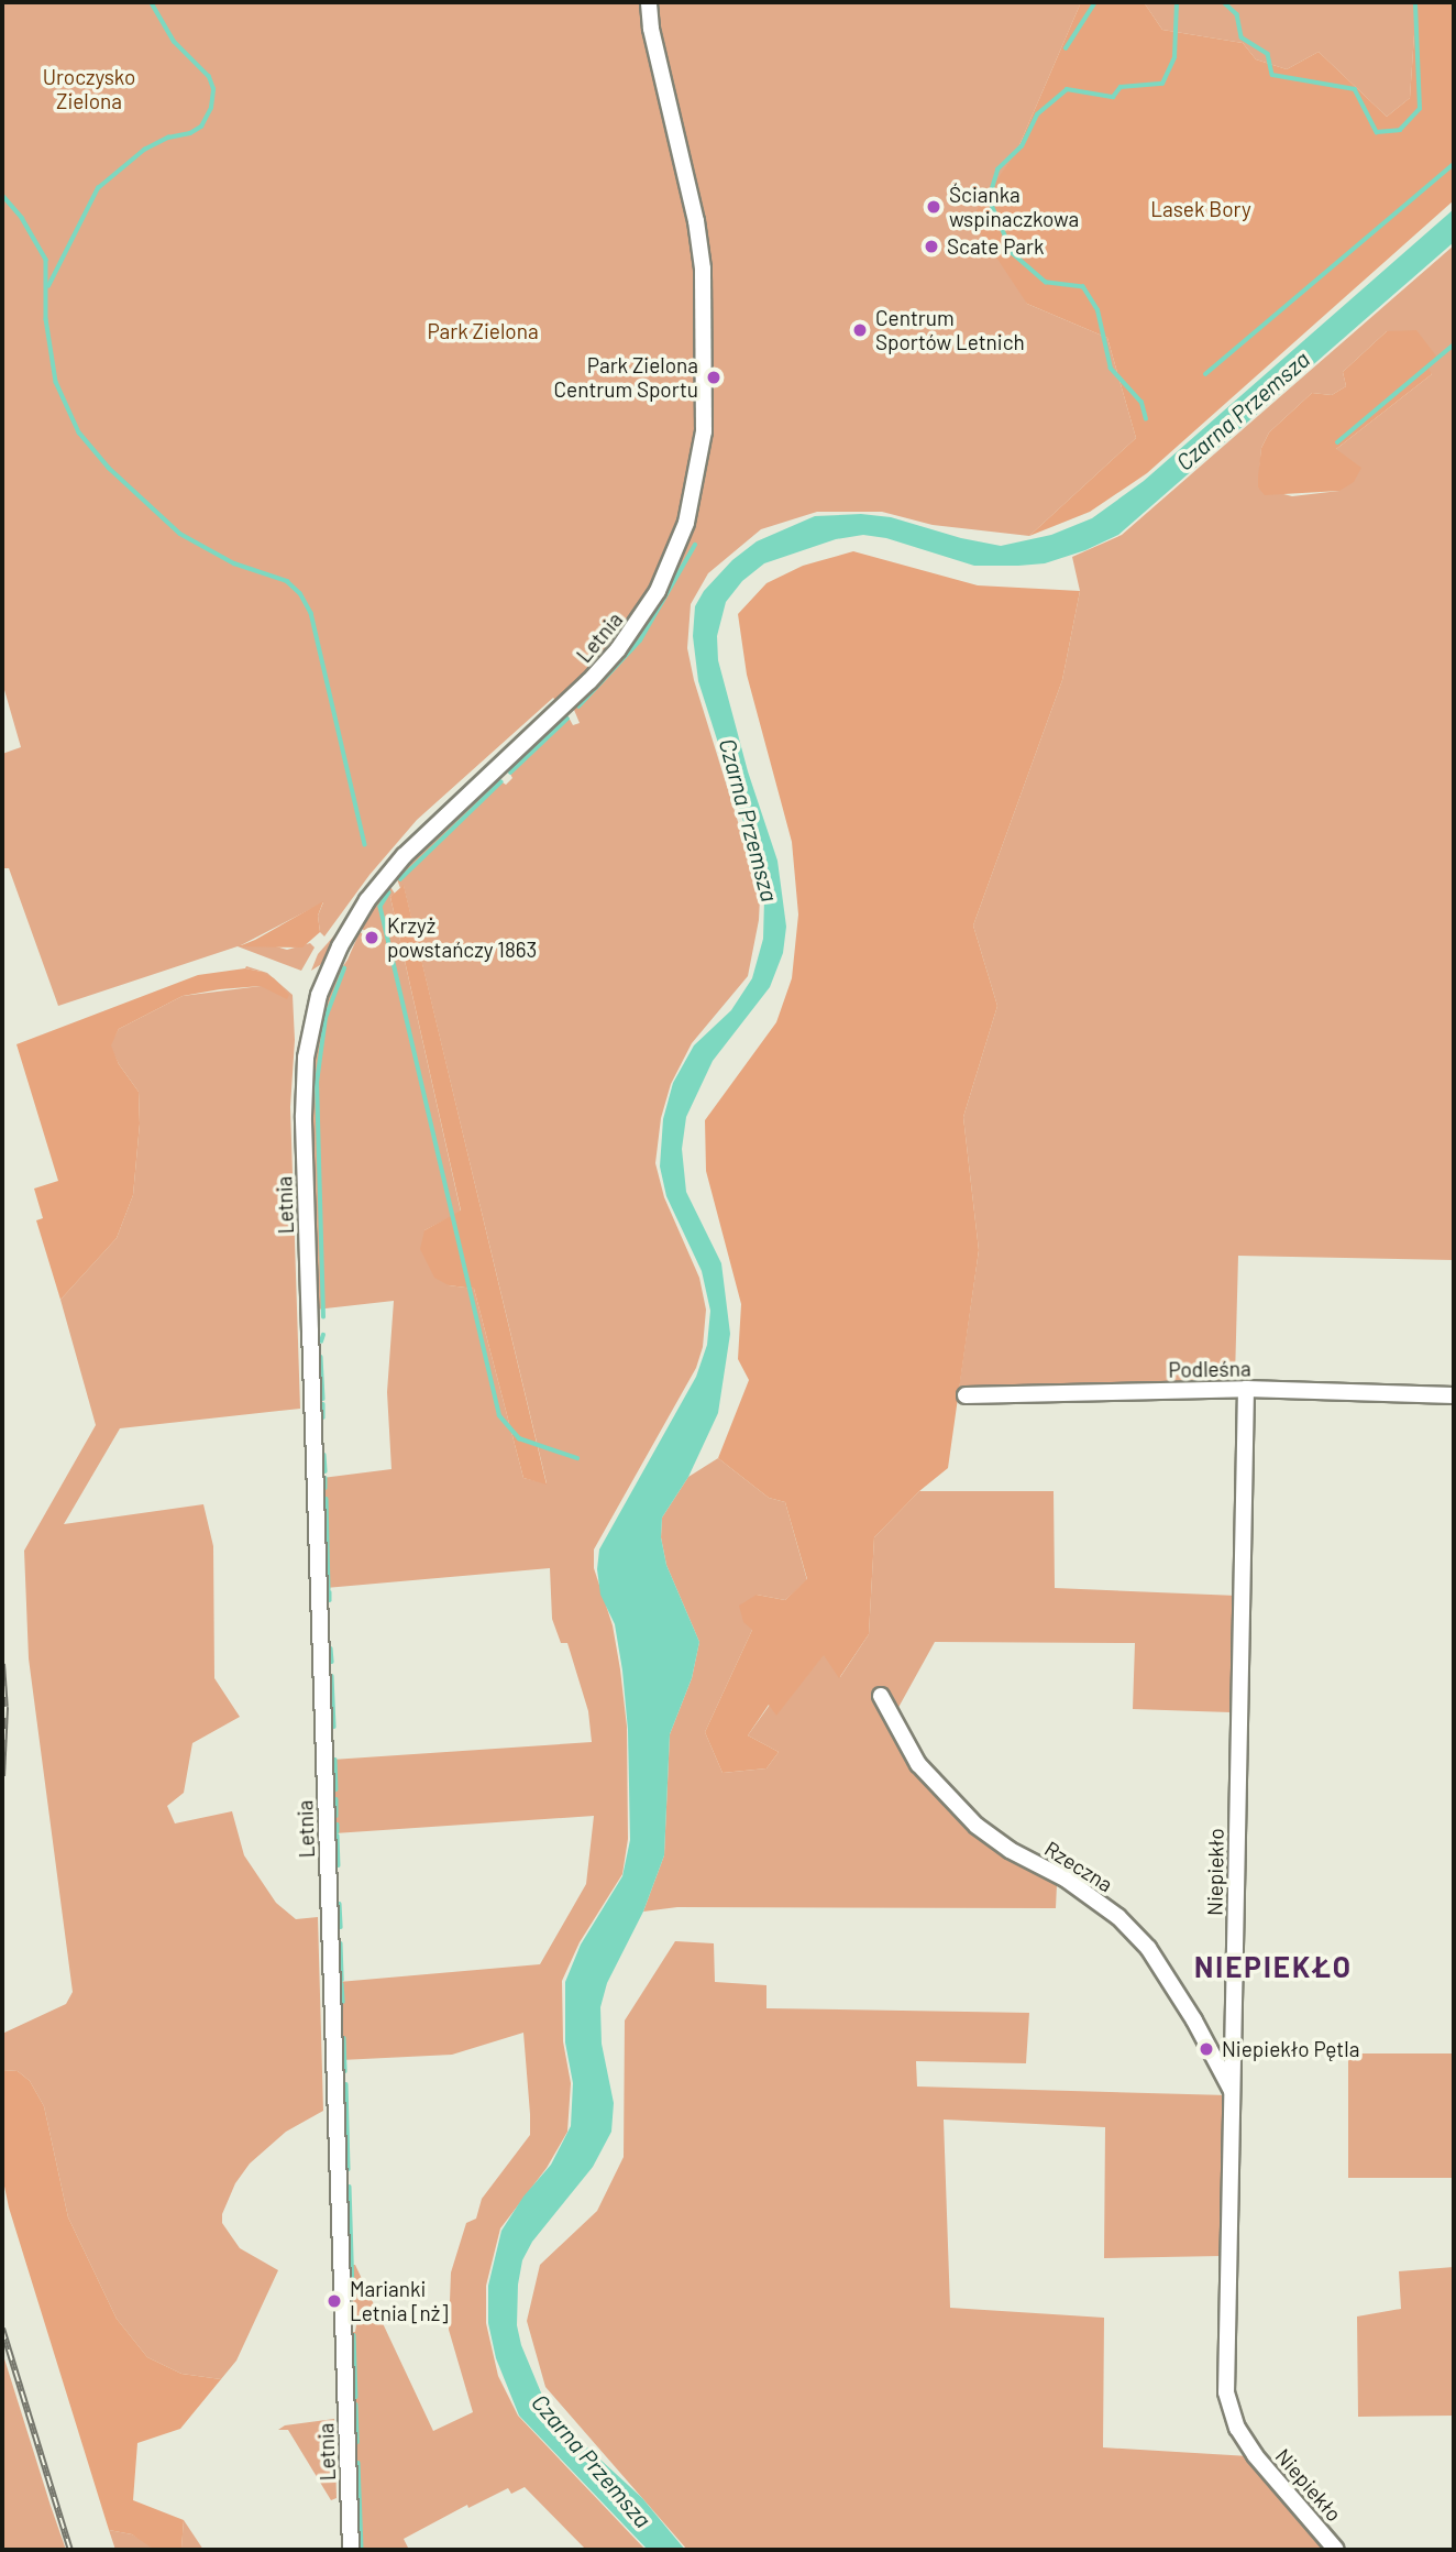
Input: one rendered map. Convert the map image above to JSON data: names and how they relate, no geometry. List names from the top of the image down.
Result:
{
  "streets": {
    "street": [
      "Letnia",
      "Podleśna",
      "Rzeczna",
      "Niepiekło"
    ]
  },
  "crossings": [
    ["Podleśna", "Niepiekło"],
    ["Rzeczna", "Niepiekło"]
  ],
  "districts": ["NIEPIEKŁO"],
  "water": ["Czarna Przemsza"],
  "parks": ["Uroczysko Zielona", "Lasek Bory", "Park Zielona"],
  "places": [
    "Ścianka wspinaczkowa",
    "Scate Park",
    "Centrum Sportów Letnich",
    "Park Zielona Centrum Sportu",
    "Krzyż powstańczy 1863",
    "Niepiekło Pętla",
    "Marianki Letnia [nż]"
  ]
}
